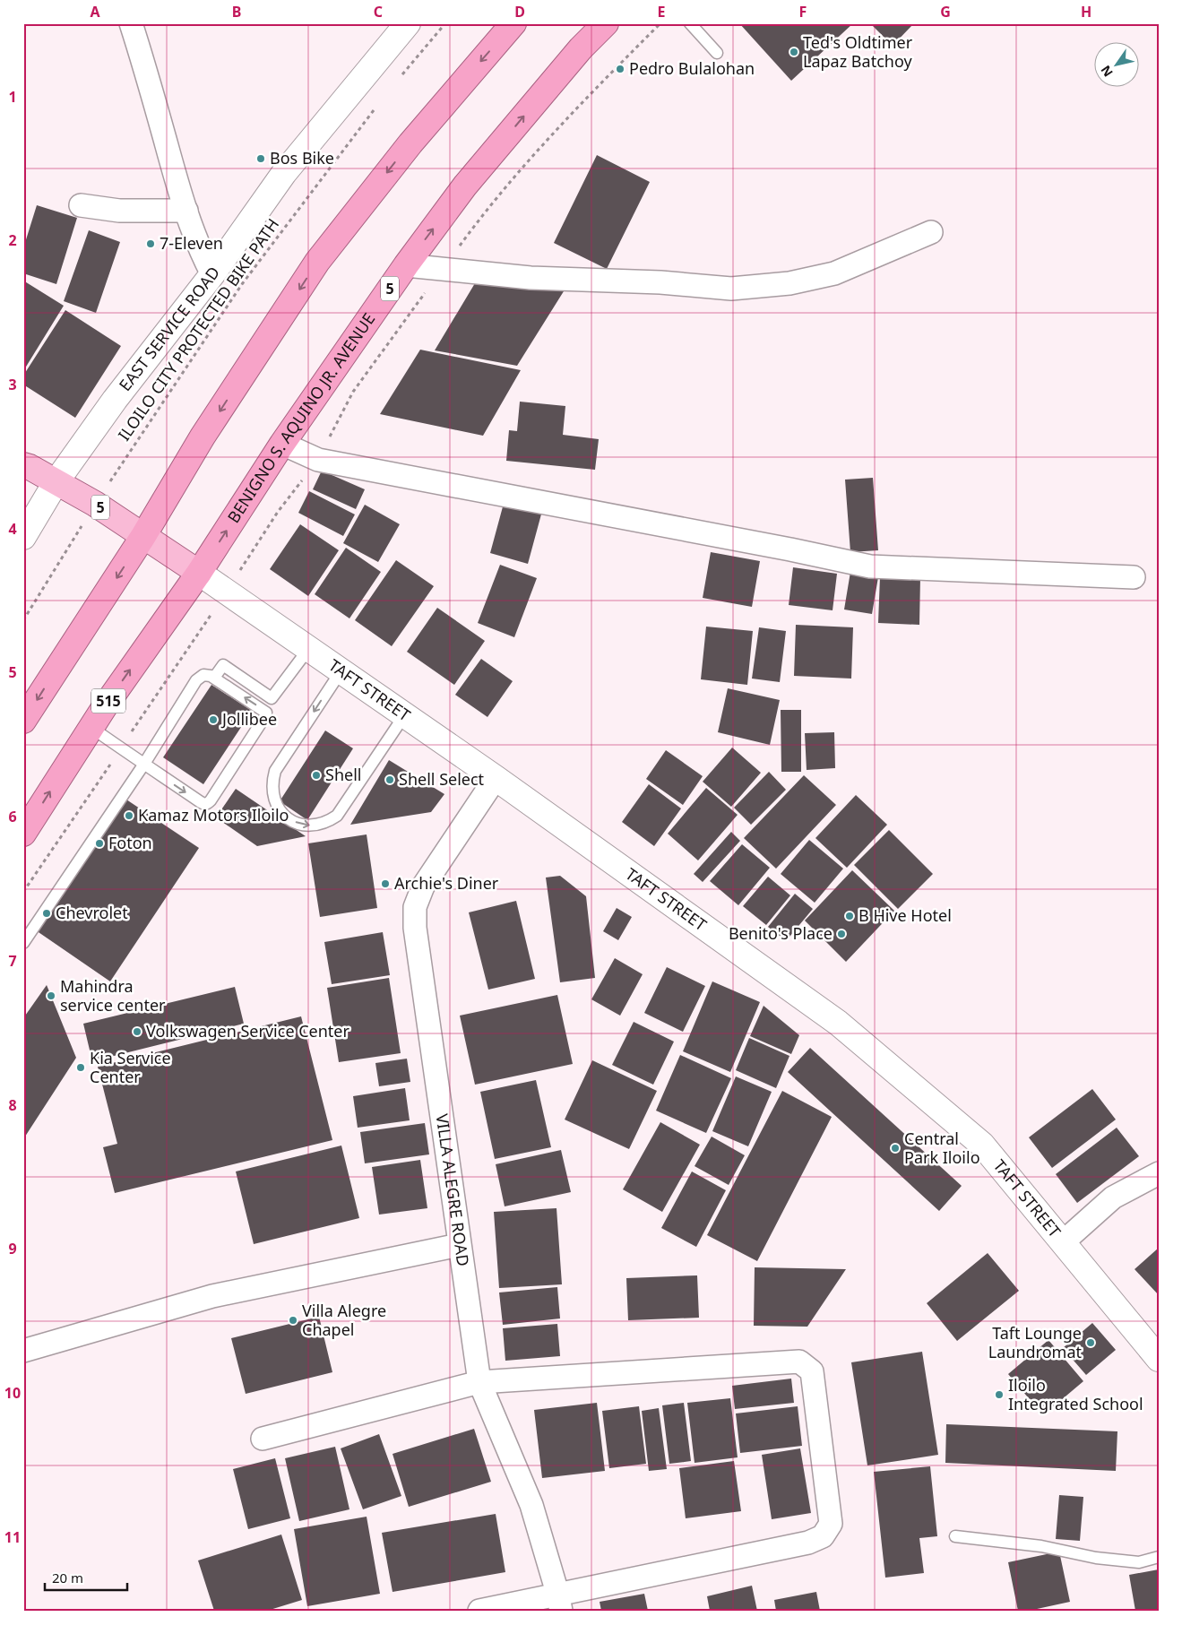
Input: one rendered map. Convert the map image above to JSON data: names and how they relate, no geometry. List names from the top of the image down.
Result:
{
  "streets": {
    "highway": ["5", "BENIGNO S. AQUINO JR. AVENUE", "515"],
    "main road": ["EAST SERVICE ROAD", "TAFT STREET"],
    "street": ["VILLA ALEGRE ROAD"],
    "path": ["ILOILO CITY PROTECTED BIKE PATH"]
  },
  "crossings": [
    ["5", "EAST SERVICE ROAD"],
    ["5", "ILOILO CITY PROTECTED BIKE PATH"],
    ["5", "BENIGNO S. AQUINO JR. AVENUE"],
    ["5", "TAFT STREET"],
    ["BENIGNO S. AQUINO JR. AVENUE", "TAFT STREET"],
    ["TAFT STREET", "VILLA ALEGRE ROAD"]
  ],
  "places": [
    "Ted's Oldtimer Lapaz Batchoy",
    "Pedro Bulalohan",
    "Bos Bike",
    "7-Eleven",
    "Jollibee",
    "Shell",
    "Shell Select",
    "Kamaz Motors Iloilo",
    "Foton",
    "Archie's Diner",
    "Chevrolet",
    "B Hive Hotel",
    "Benito's Place",
    "Mahindra service center",
    "Volkswagen Service Center",
    "Kia Service Center",
    "Central Park Iloilo",
    "Villa Alegre Chapel",
    "Taft Lounge Laundromat",
    "Iloilo Integrated School"
  ],
  "scale_bar": "20 m",
  "north": "bottom left",
  "grid": {
    "columns": [
      "A",
      "B",
      "C",
      "D",
      "E",
      "F",
      "G",
      "H"
    ],
    "rows": [
      "1",
      "2",
      "3",
      "4",
      "5",
      "6",
      "7",
      "8",
      "9",
      "10",
      "11"
    ]
  }
}
